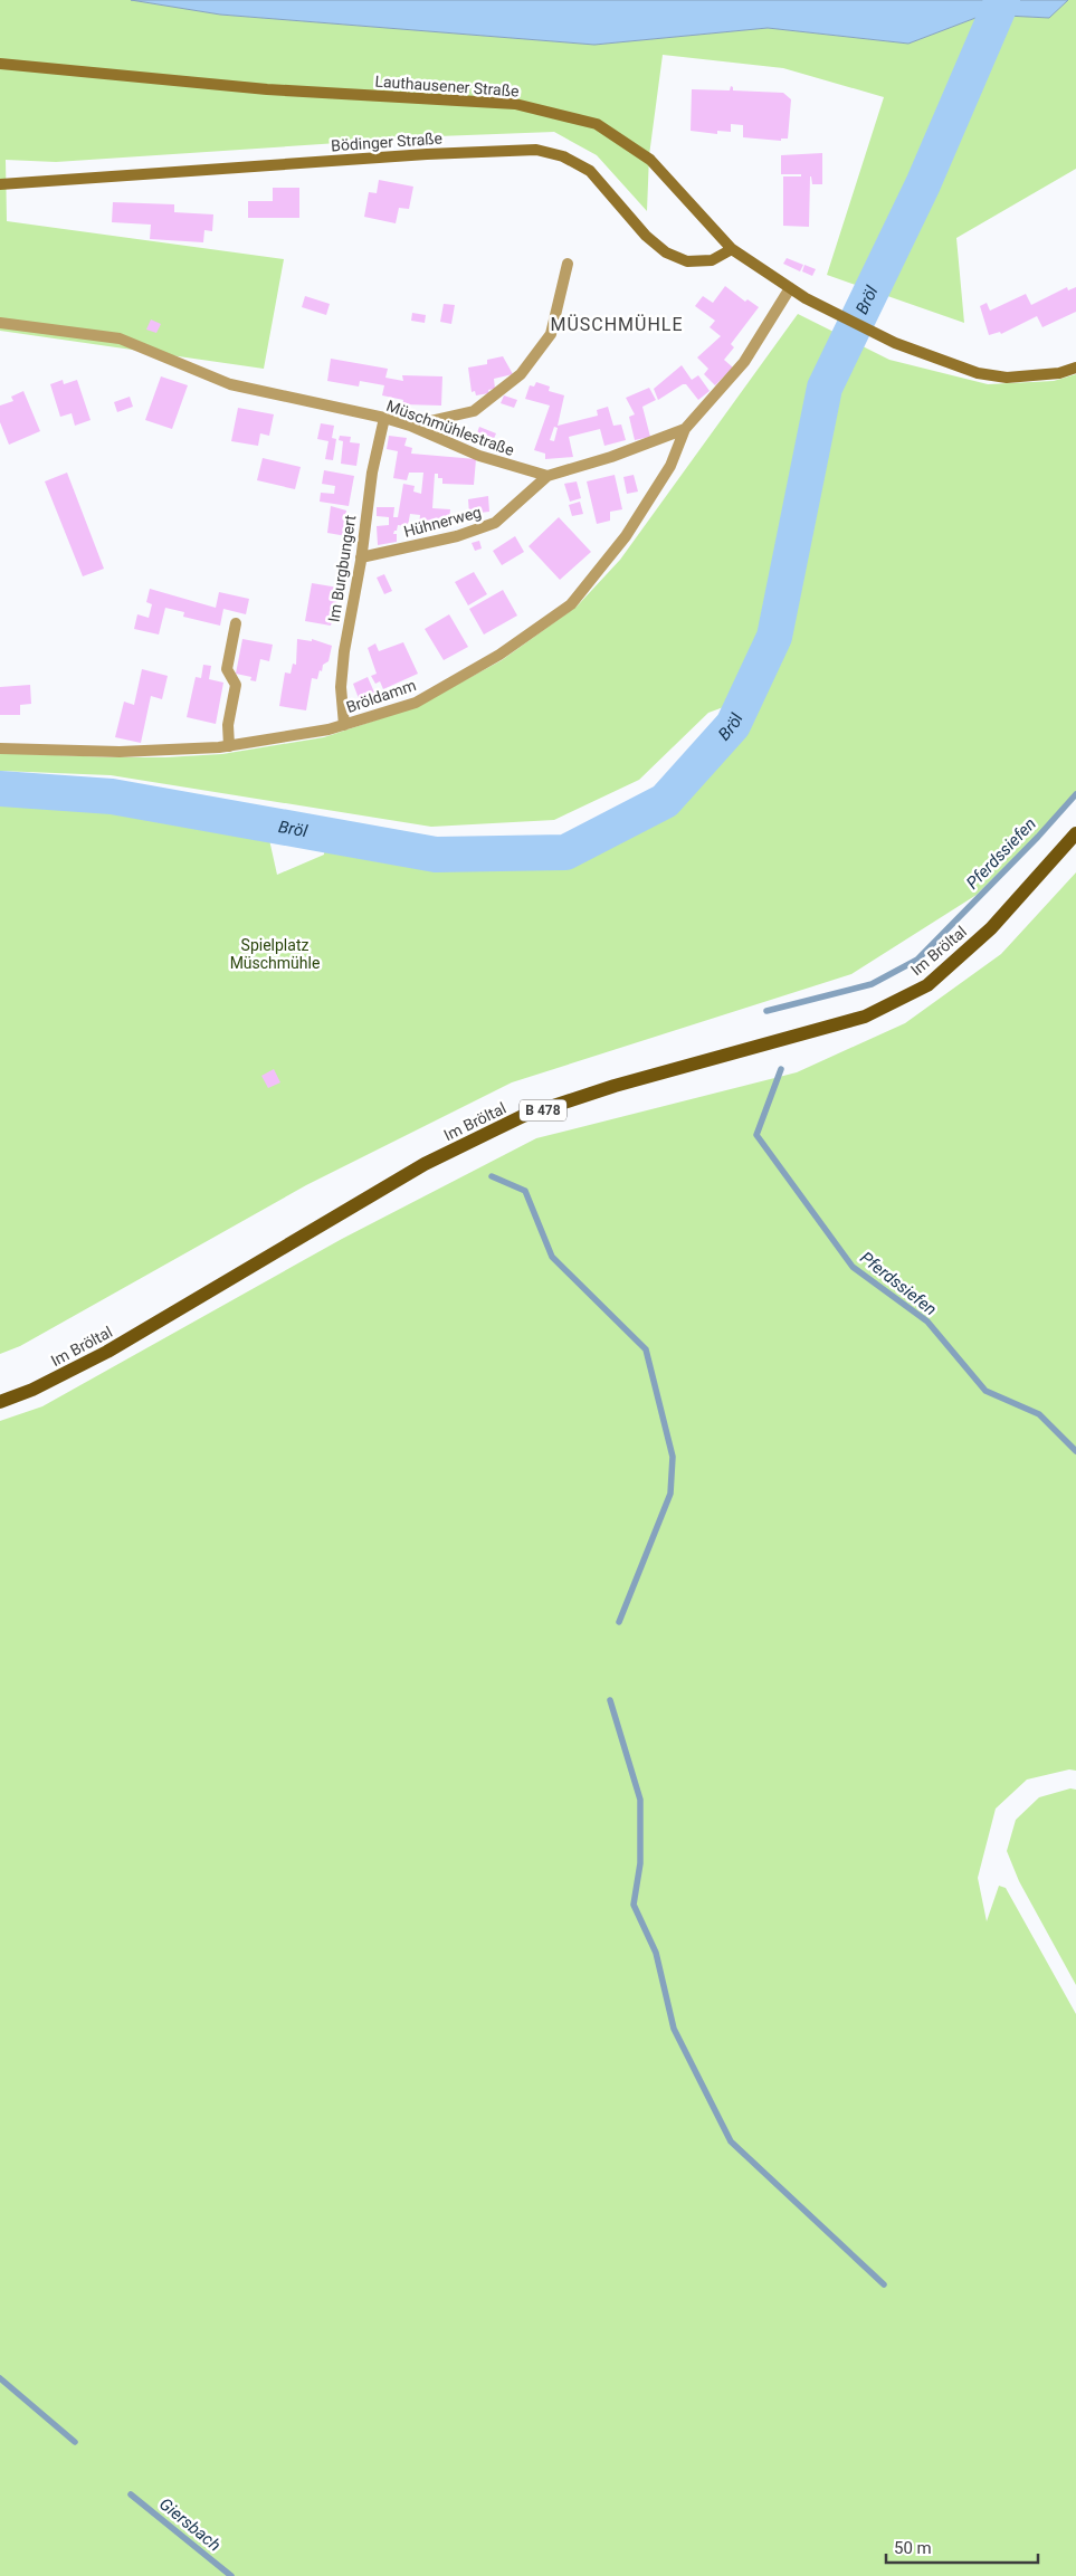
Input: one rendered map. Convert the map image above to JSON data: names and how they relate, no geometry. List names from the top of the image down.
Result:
{
  "streets": {
    "main road": ["Im Bröltal", "B 478"],
    "street": [
      "Lauthausener Straße",
      "Bödinger Straße",
      "Müschmühlestraße",
      "Hühnerweg",
      "Im Burgbungert",
      "Bröldamm"
    ]
  },
  "crossings": [
    ["Lauthausener Straße", "Bödinger Straße"],
    ["Lauthausener Straße", "Müschmühlestraße"],
    ["Müschmühlestraße", "Hühnerweg"],
    ["Müschmühlestraße", "Im Burgbungert"],
    ["Müschmühlestraße", "Bröldamm"],
    ["Hühnerweg", "Im Burgbungert"],
    ["Im Burgbungert", "Bröldamm"]
  ],
  "districts": ["MÜSCHMÜHLE"],
  "water": ["Bröl", "Pferdssiefen", "Giersbach"],
  "parks": ["Spielplatz Müschmühle"],
  "scale_bar": "50 m"
}
